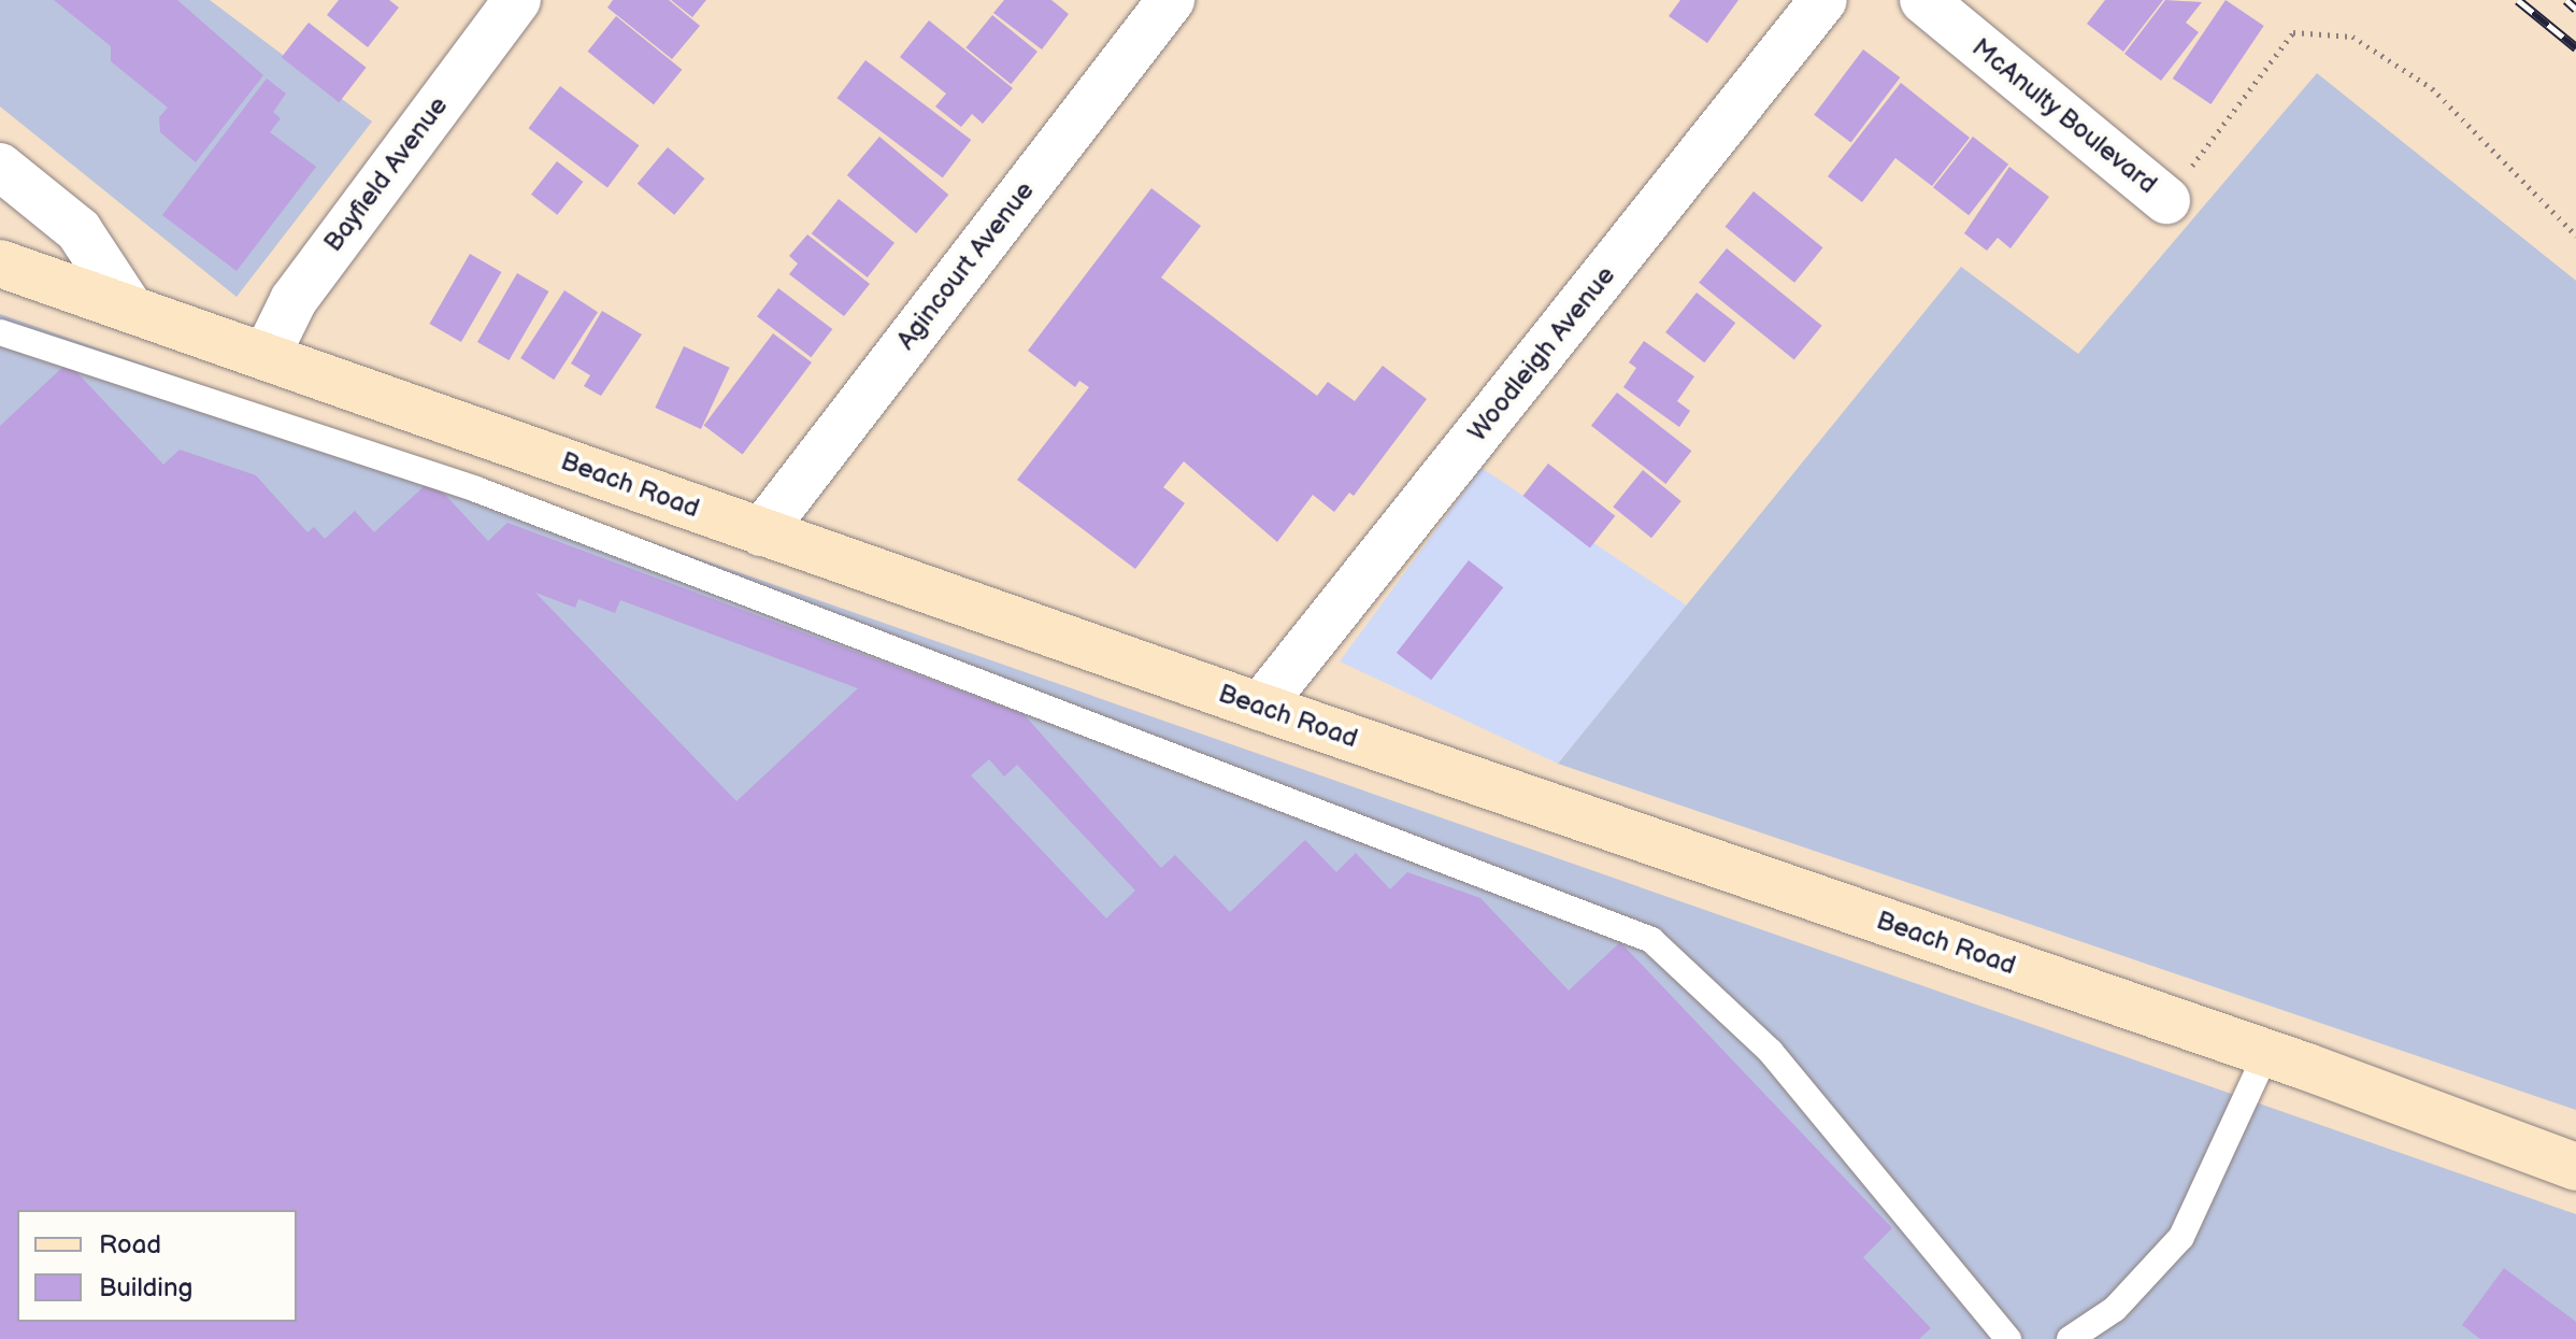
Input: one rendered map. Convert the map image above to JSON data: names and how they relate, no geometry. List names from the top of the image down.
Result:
{
  "streets": {
    "street": [
      "McAnulty Boulevard",
      "Bayfield Avenue",
      "Agincourt Avenue",
      "Woodleigh Avenue",
      "Beach Road"
    ]
  },
  "crossings": [
    ["Bayfield Avenue", "Beach Road"],
    ["Agincourt Avenue", "Beach Road"],
    ["Woodleigh Avenue", "Beach Road"]
  ],
  "legend": ["Road", "Building"]
}
